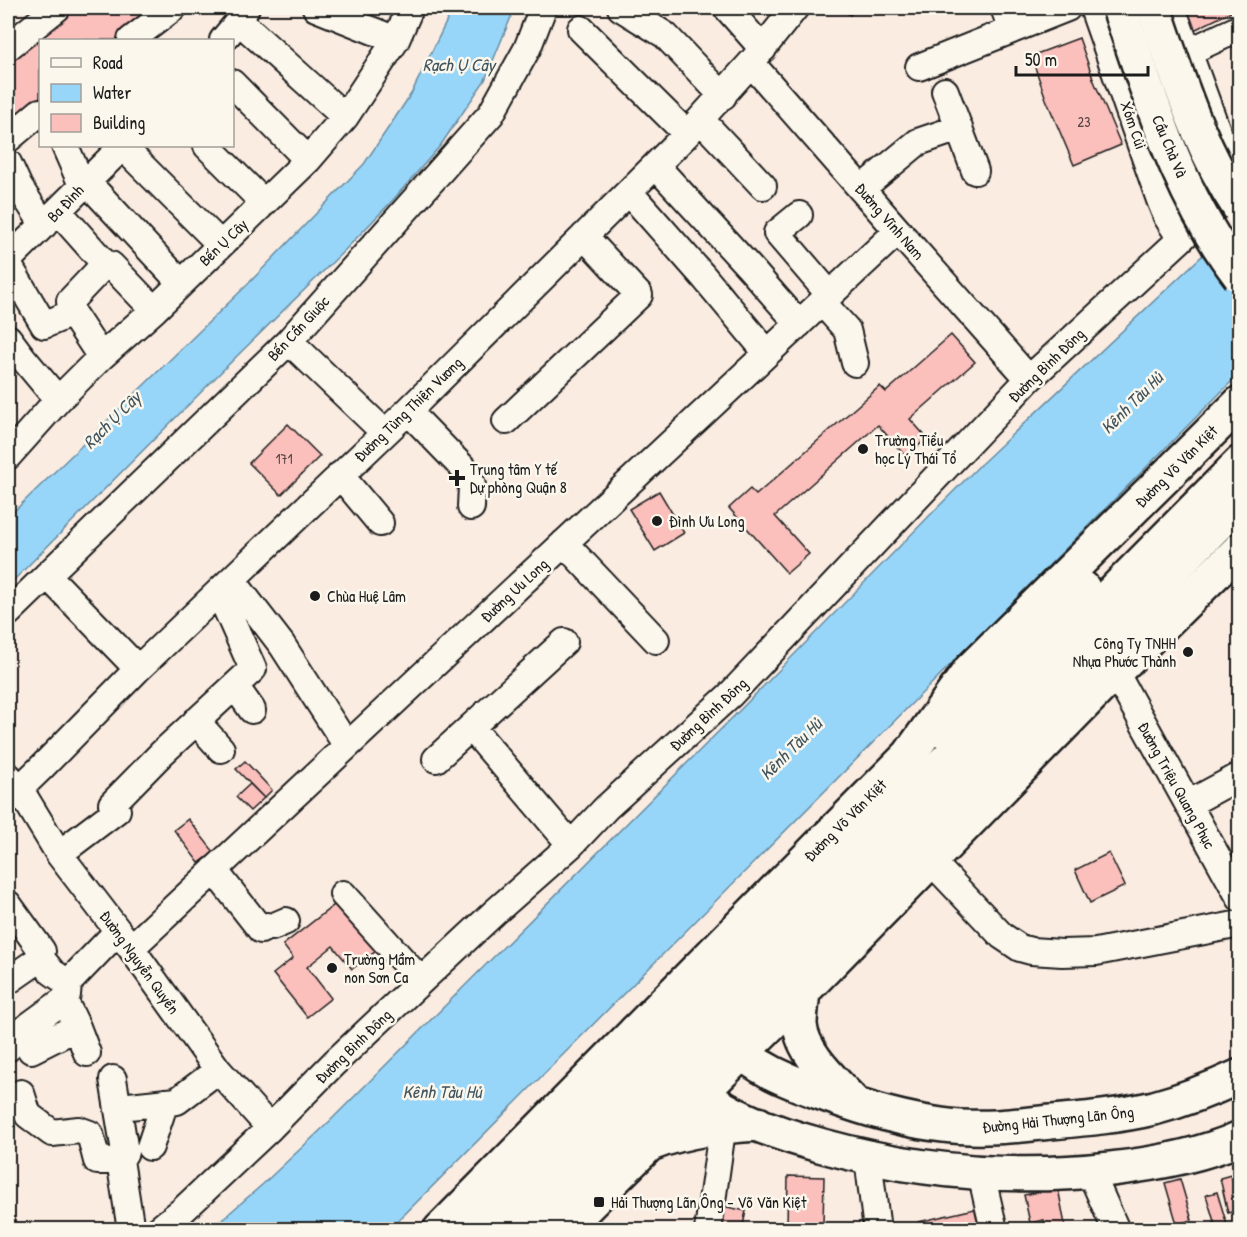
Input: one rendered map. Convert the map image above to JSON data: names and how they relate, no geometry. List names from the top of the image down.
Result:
{
  "streets": {
    "main road": ["Cầu Chà Và", "Đường Võ Văn Kiệt", "Đường Hải Thượng Lãn Ông"],
    "street": [
      "Xóm Củi",
      "Ba Đình",
      "Đường Vĩnh Nam",
      "Bến Ụ Cây",
      "Bến Cần Giuộc",
      "Đường Bình Đông",
      "Đường Tùng Thiện Vương",
      "Đường Ưu Long",
      "Đường Triệu Quang Phục",
      "Đường Nguyễn Quyền"
    ]
  },
  "crossings": [
    ["Xóm Củi", "Đường Bình Đông"],
    ["Đường Vĩnh Nam", "Đường Bình Đông"],
    ["Đường Vĩnh Nam", "Đường Tùng Thiện Vương"],
    ["Đường Vĩnh Nam", "Đường Ưu Long"],
    ["Đường Bình Đông", "Đường Nguyễn Quyền"],
    ["Đường Tùng Thiện Vương", "Đường Nguyễn Quyền"],
    ["Đường Võ Văn Kiệt", "Đường Triệu Quang Phục"],
    ["Đường Võ Văn Kiệt", "Đường Hải Thượng Lãn Ông"],
    ["Đường Ưu Long", "Đường Nguyễn Quyền"]
  ],
  "water": ["Rạch Ụ Cây", "Kênh Tàu Hủ"],
  "places": {
    "other": [
      "Trường Tiểu học Lý Thái Tổ",
      "Đình Ưu Long",
      "Chùa Huệ Lâm",
      "Công Ty TNHH Nhựa Phước Thành",
      "Trường Mầm non Sơn Ca"
    ],
    "health": ["Trung tâm Y tế Dự phòng Quận 8"],
    "transit": ["Hải Thượng Lãn Ông - Võ Văn Kiệt"]
  },
  "house_numbers": ["23", "171"],
  "legend": ["Road", "Water", "Building"],
  "scale_bar": "50 m"
}
